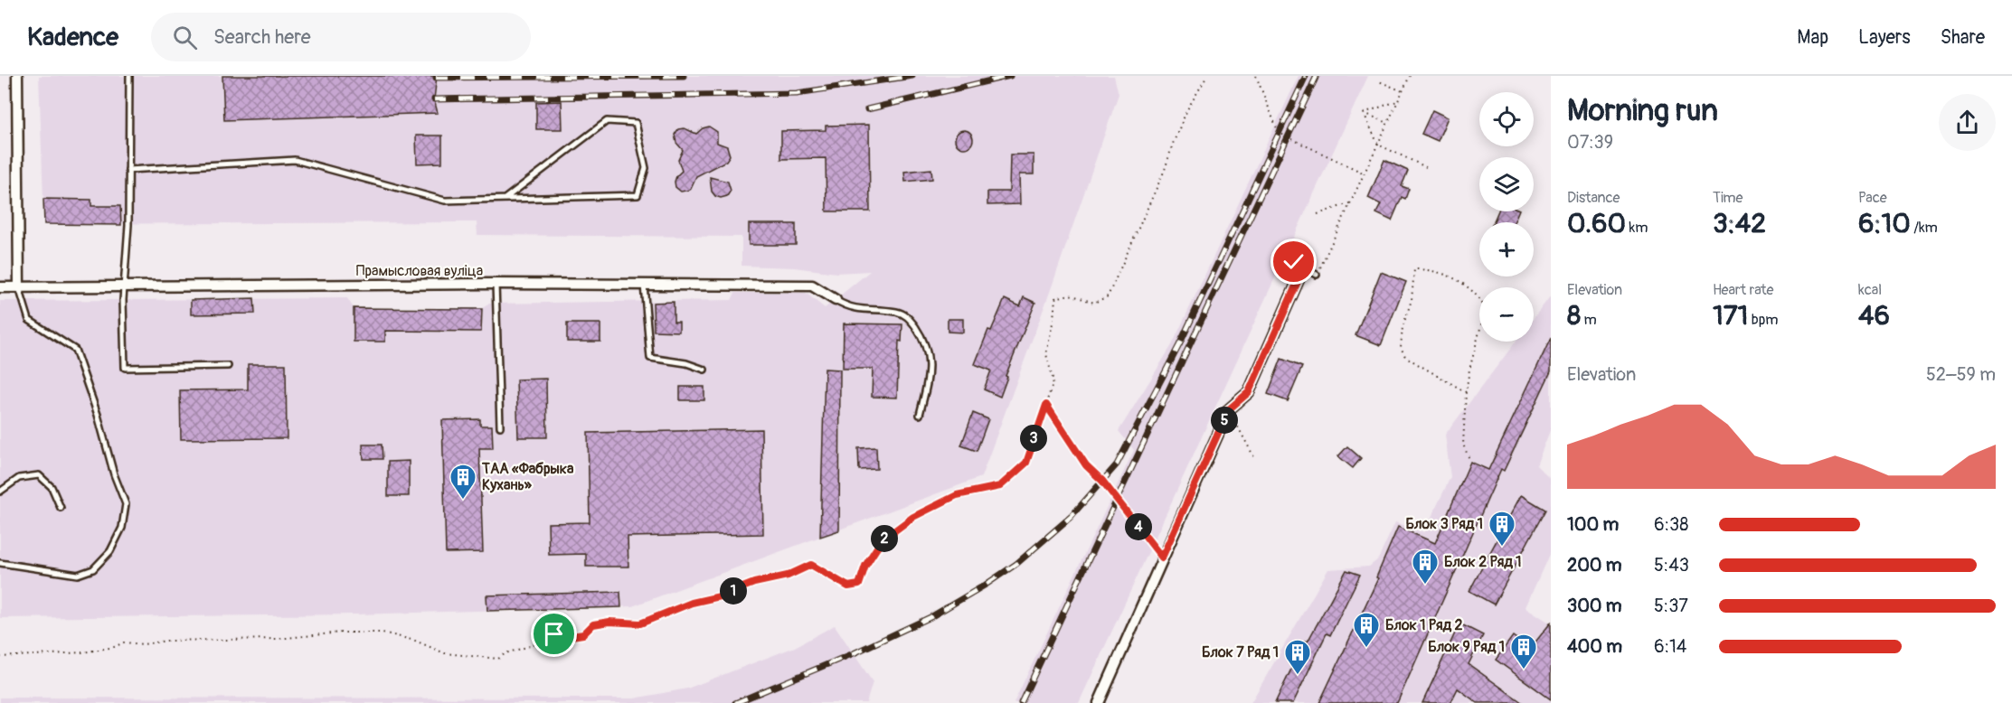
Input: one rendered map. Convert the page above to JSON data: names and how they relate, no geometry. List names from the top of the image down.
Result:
{
  "streets": {
    "street": ["Прамысловая вуліца"]
  },
  "places": {
    "building": [
      "ТАА «Фабрыка Кухань»",
      "Блок 3 Ряд 1",
      "Блок 2 Ряд 1",
      "Блок 1 Ряд 2",
      "Блок 9 Ряд 1",
      "Блок 7 Ряд 1"
    ]
  },
  "page": {
    "header": "Kadence",
    "search": "Search here",
    "nav": ["Map", "Layers", "Share"],
    "heading": ["Morning run", "07:39"],
    "map_buttons": ["+", "−"],
    "stats": [
      ["Distance", "0.60 km"],
      ["Time", "3:42"],
      ["Pace", "6:10 /km"],
      ["Elevation", "8 m"],
      ["Heart rate", "171 bpm"],
      ["kcal", "46"]
    ],
    "chart": ["Elevation", "52–59 m"],
    "pins": [
      "5",
      "3",
      "4",
      "2",
      "1"
    ],
    "list": [
      {
        "name": "100 m",
        "note": "6:38"
      },
      {
        "name": "200 m",
        "note": "5:43"
      },
      {
        "name": "300 m",
        "note": "5:37"
      },
      {
        "name": "400 m",
        "note": "6:14"
      }
    ]
  }
}
